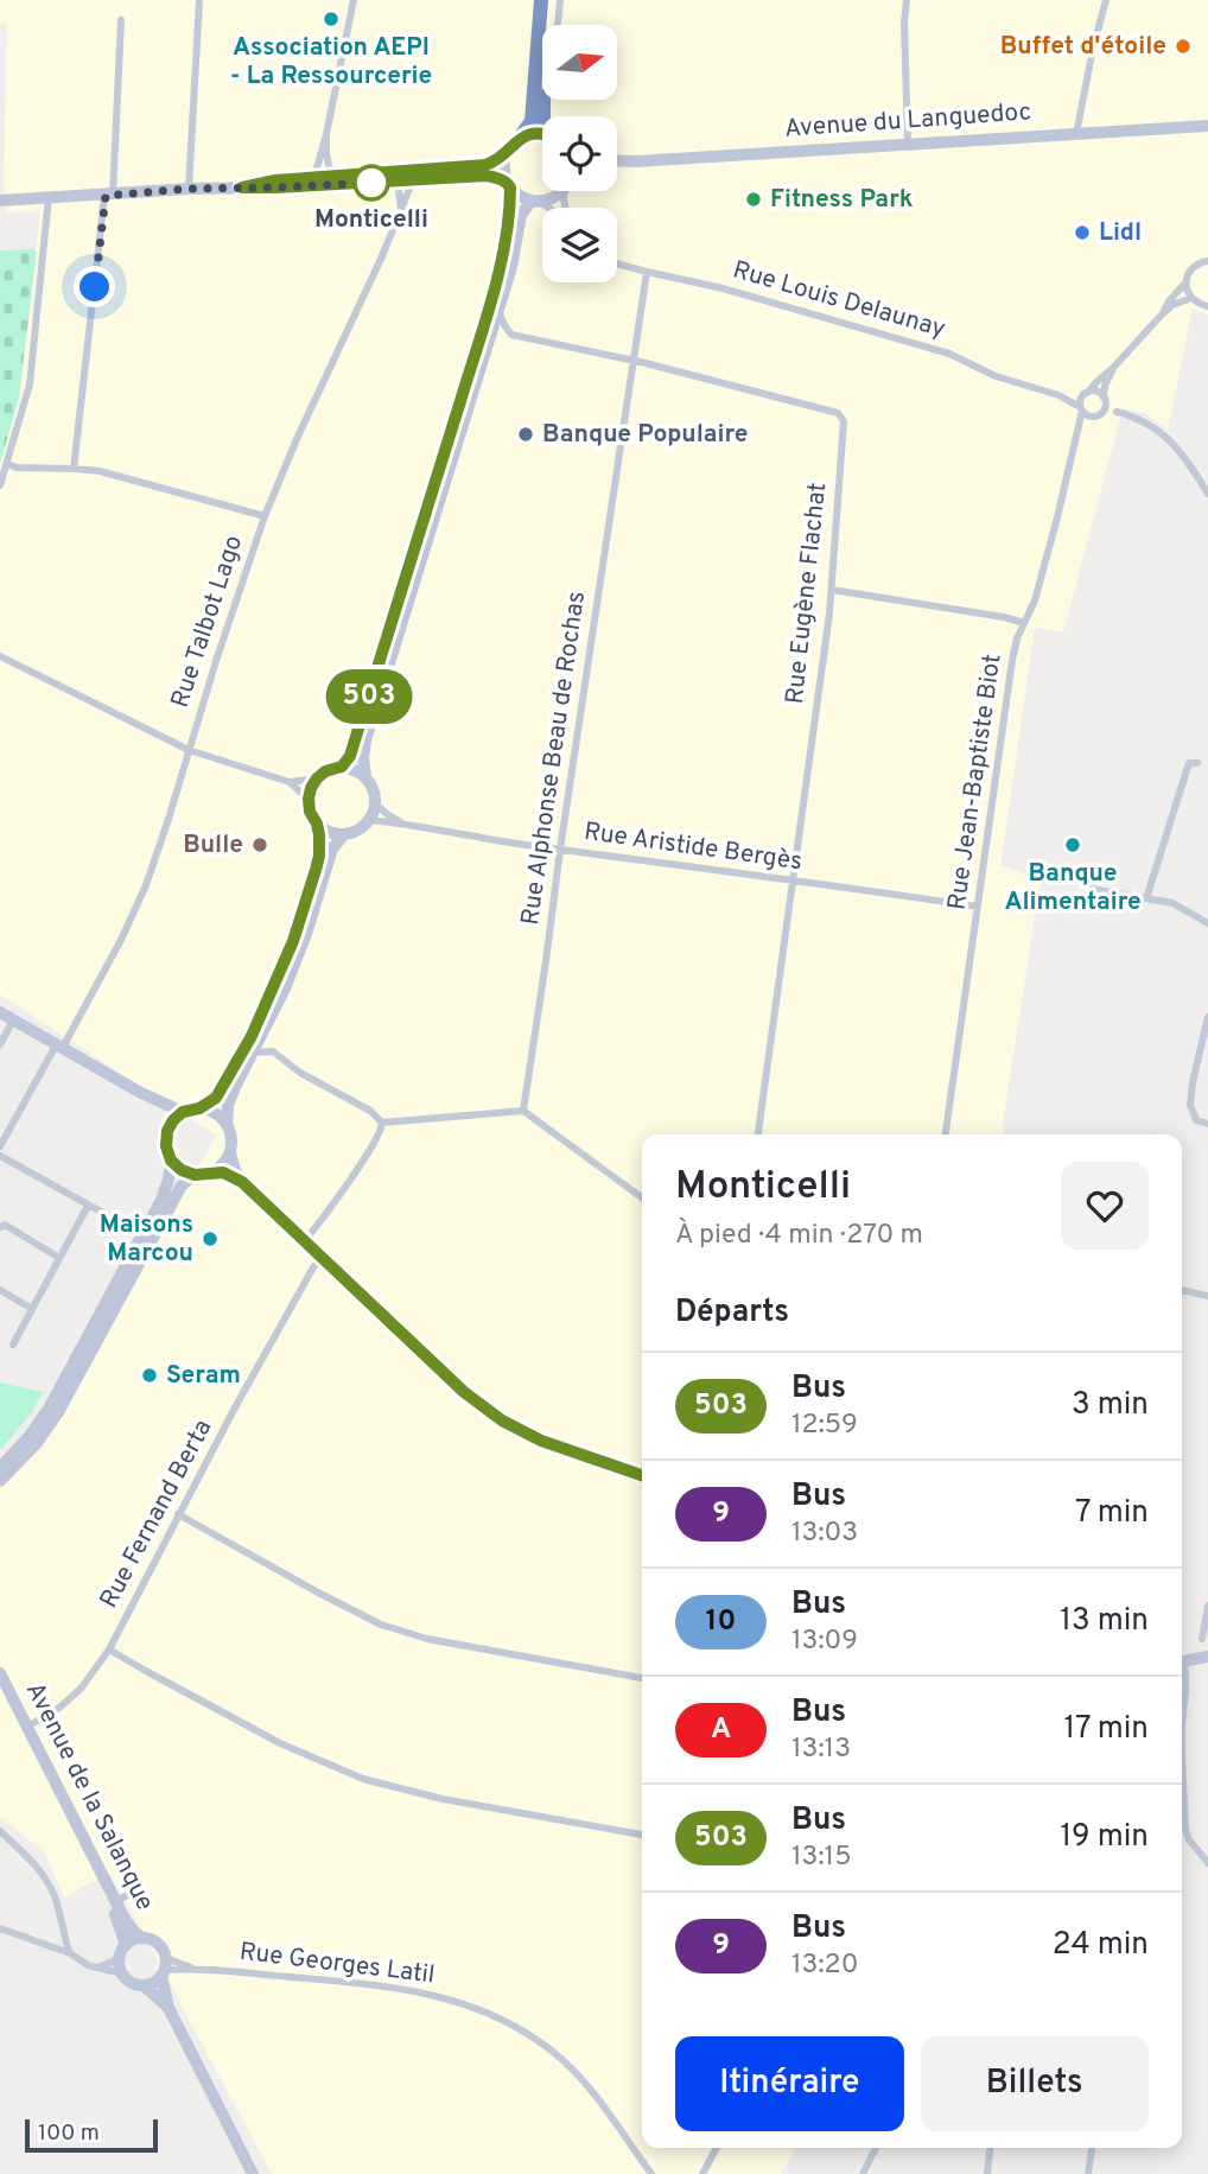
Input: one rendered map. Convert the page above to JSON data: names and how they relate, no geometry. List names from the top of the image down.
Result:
{
  "streets": {
    "main road": ["Avenue du Languedoc", "Avenue de la Salanque"],
    "street": [
      "Rue Louis Delaunay",
      "Rue Eugène Flachat",
      "Rue Talbot Lago",
      "Rue Alphonse Beau de Rochas",
      "Rue Jean-Baptiste Biot",
      "Rue Aristide Bergès",
      "Rue Fernand Berta",
      "Rue Georges Latil"
    ]
  },
  "crossings": [
    ["Rue Louis Delaunay", "Rue Alphonse Beau de Rochas"],
    ["Rue Louis Delaunay", "Rue Jean-Baptiste Biot"],
    ["Rue Eugène Flachat", "Rue Alphonse Beau de Rochas"],
    ["Rue Eugène Flachat", "Rue Aristide Bergès"],
    ["Rue Alphonse Beau de Rochas", "Rue Aristide Bergès"],
    ["Rue Jean-Baptiste Biot", "Rue Aristide Bergès"],
    ["Rue Fernand Berta", "Avenue de la Salanque"],
    ["Avenue de la Salanque", "Rue Georges Latil"]
  ],
  "places": [
    "Association AEPI - La Ressourcerie",
    "Buffet d'étoile",
    "Monticelli",
    "Fitness Park",
    "Lidl",
    "Banque Populaire",
    "Bulle",
    "Banque Alimentaire",
    "Maisons Marcou",
    "Seram"
  ],
  "lines": ["bus line 503"],
  "scale_bar": "100 m",
  "north": "right",
  "page": {
    "on_map": "503",
    "heading": [
      ["Monticelli", "À pied · 4 min · 270 m"],
      "Départs"
    ],
    "list": [
      {
        "mark": "503",
        "name": "Bus",
        "note": "12:59",
        "value": "3 min"
      },
      {
        "mark": "9",
        "name": "Bus",
        "note": "13:03",
        "value": "7 min"
      },
      {
        "mark": "10",
        "name": "Bus",
        "note": "13:09",
        "value": "13 min"
      },
      {
        "mark": "A",
        "name": "Bus",
        "note": "13:13",
        "value": "17 min"
      },
      {
        "mark": "503",
        "name": "Bus",
        "note": "13:15",
        "value": "19 min"
      },
      {
        "mark": "9",
        "name": "Bus",
        "note": "13:20",
        "value": "24 min"
      }
    ],
    "buttons": ["Itinéraire", "Billets"],
    "scale": "100 m"
  }
}
